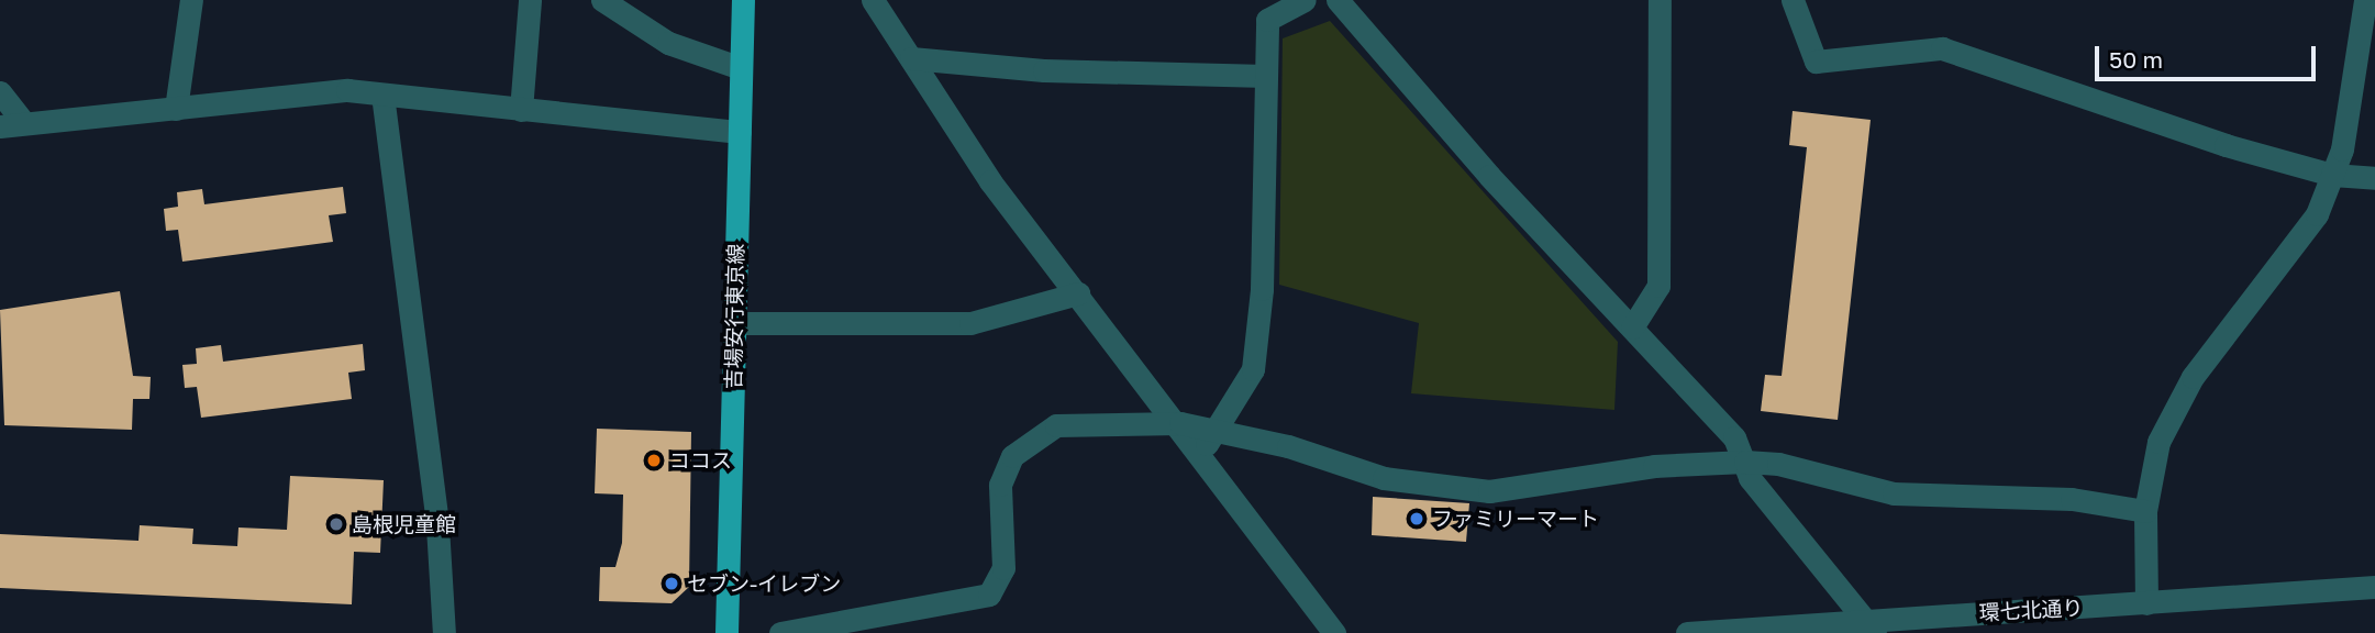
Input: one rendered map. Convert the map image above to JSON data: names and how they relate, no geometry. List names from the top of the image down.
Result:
{
  "streets": {
    "main road": ["吉場安行東京線"],
    "street": ["環七北通り"]
  },
  "places": [
    "ココス",
    "ファミリーマート",
    "島根児童館",
    "セブン-イレブン"
  ],
  "scale_bar": "50 m"
}
